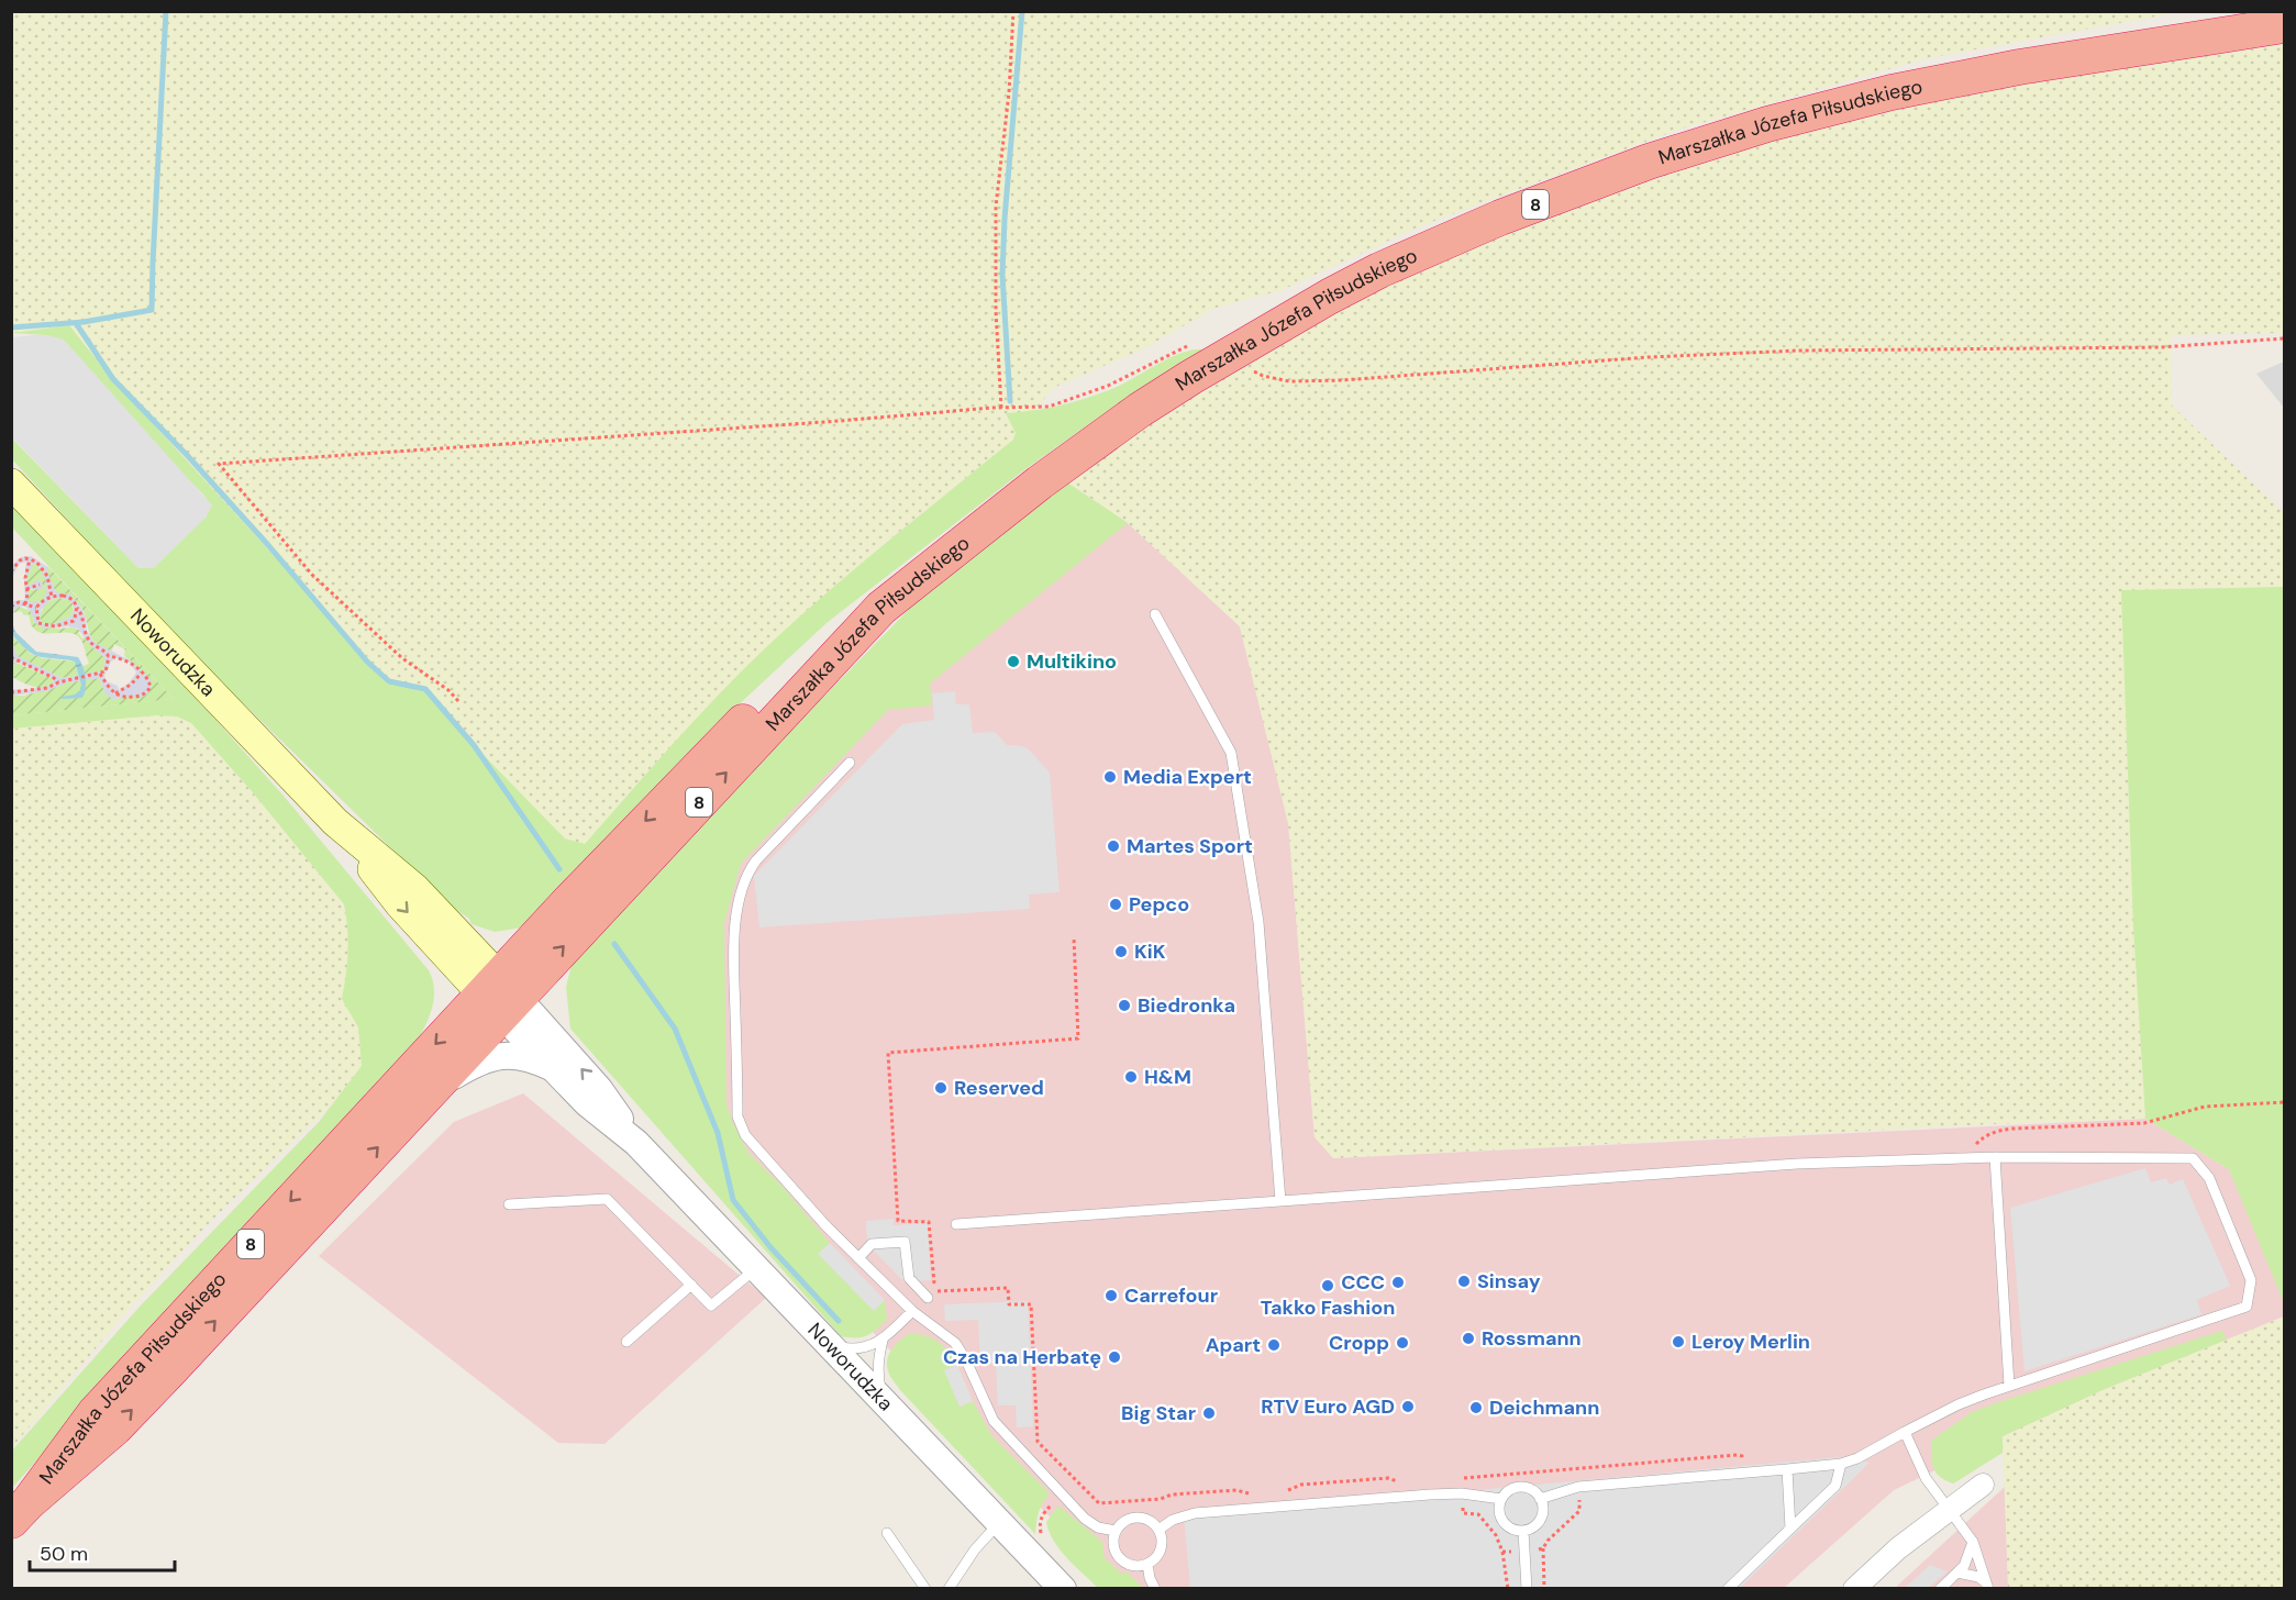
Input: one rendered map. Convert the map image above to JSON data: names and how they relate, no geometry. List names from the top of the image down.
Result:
{
  "streets": {
    "highway": ["Marszałka Józefa Piłsudskiego", "8"],
    "main road": ["Noworudzka"]
  },
  "crossings": [
    ["Marszałka Józefa Piłsudskiego", "Noworudzka"]
  ],
  "places": [
    "Multikino",
    "Media Expert",
    "Martes Sport",
    "Pepco",
    "KiK",
    "Biedronka",
    "H&M",
    "Reserved",
    "Sinsay",
    "CCC",
    "Takko Fashion",
    "Carrefour",
    "Rossmann",
    "Leroy Merlin",
    "Cropp",
    "Apart",
    "Czas na Herbatę",
    "RTV Euro AGD",
    "Deichmann",
    "Big Star"
  ],
  "scale_bar": "50 m"
}
